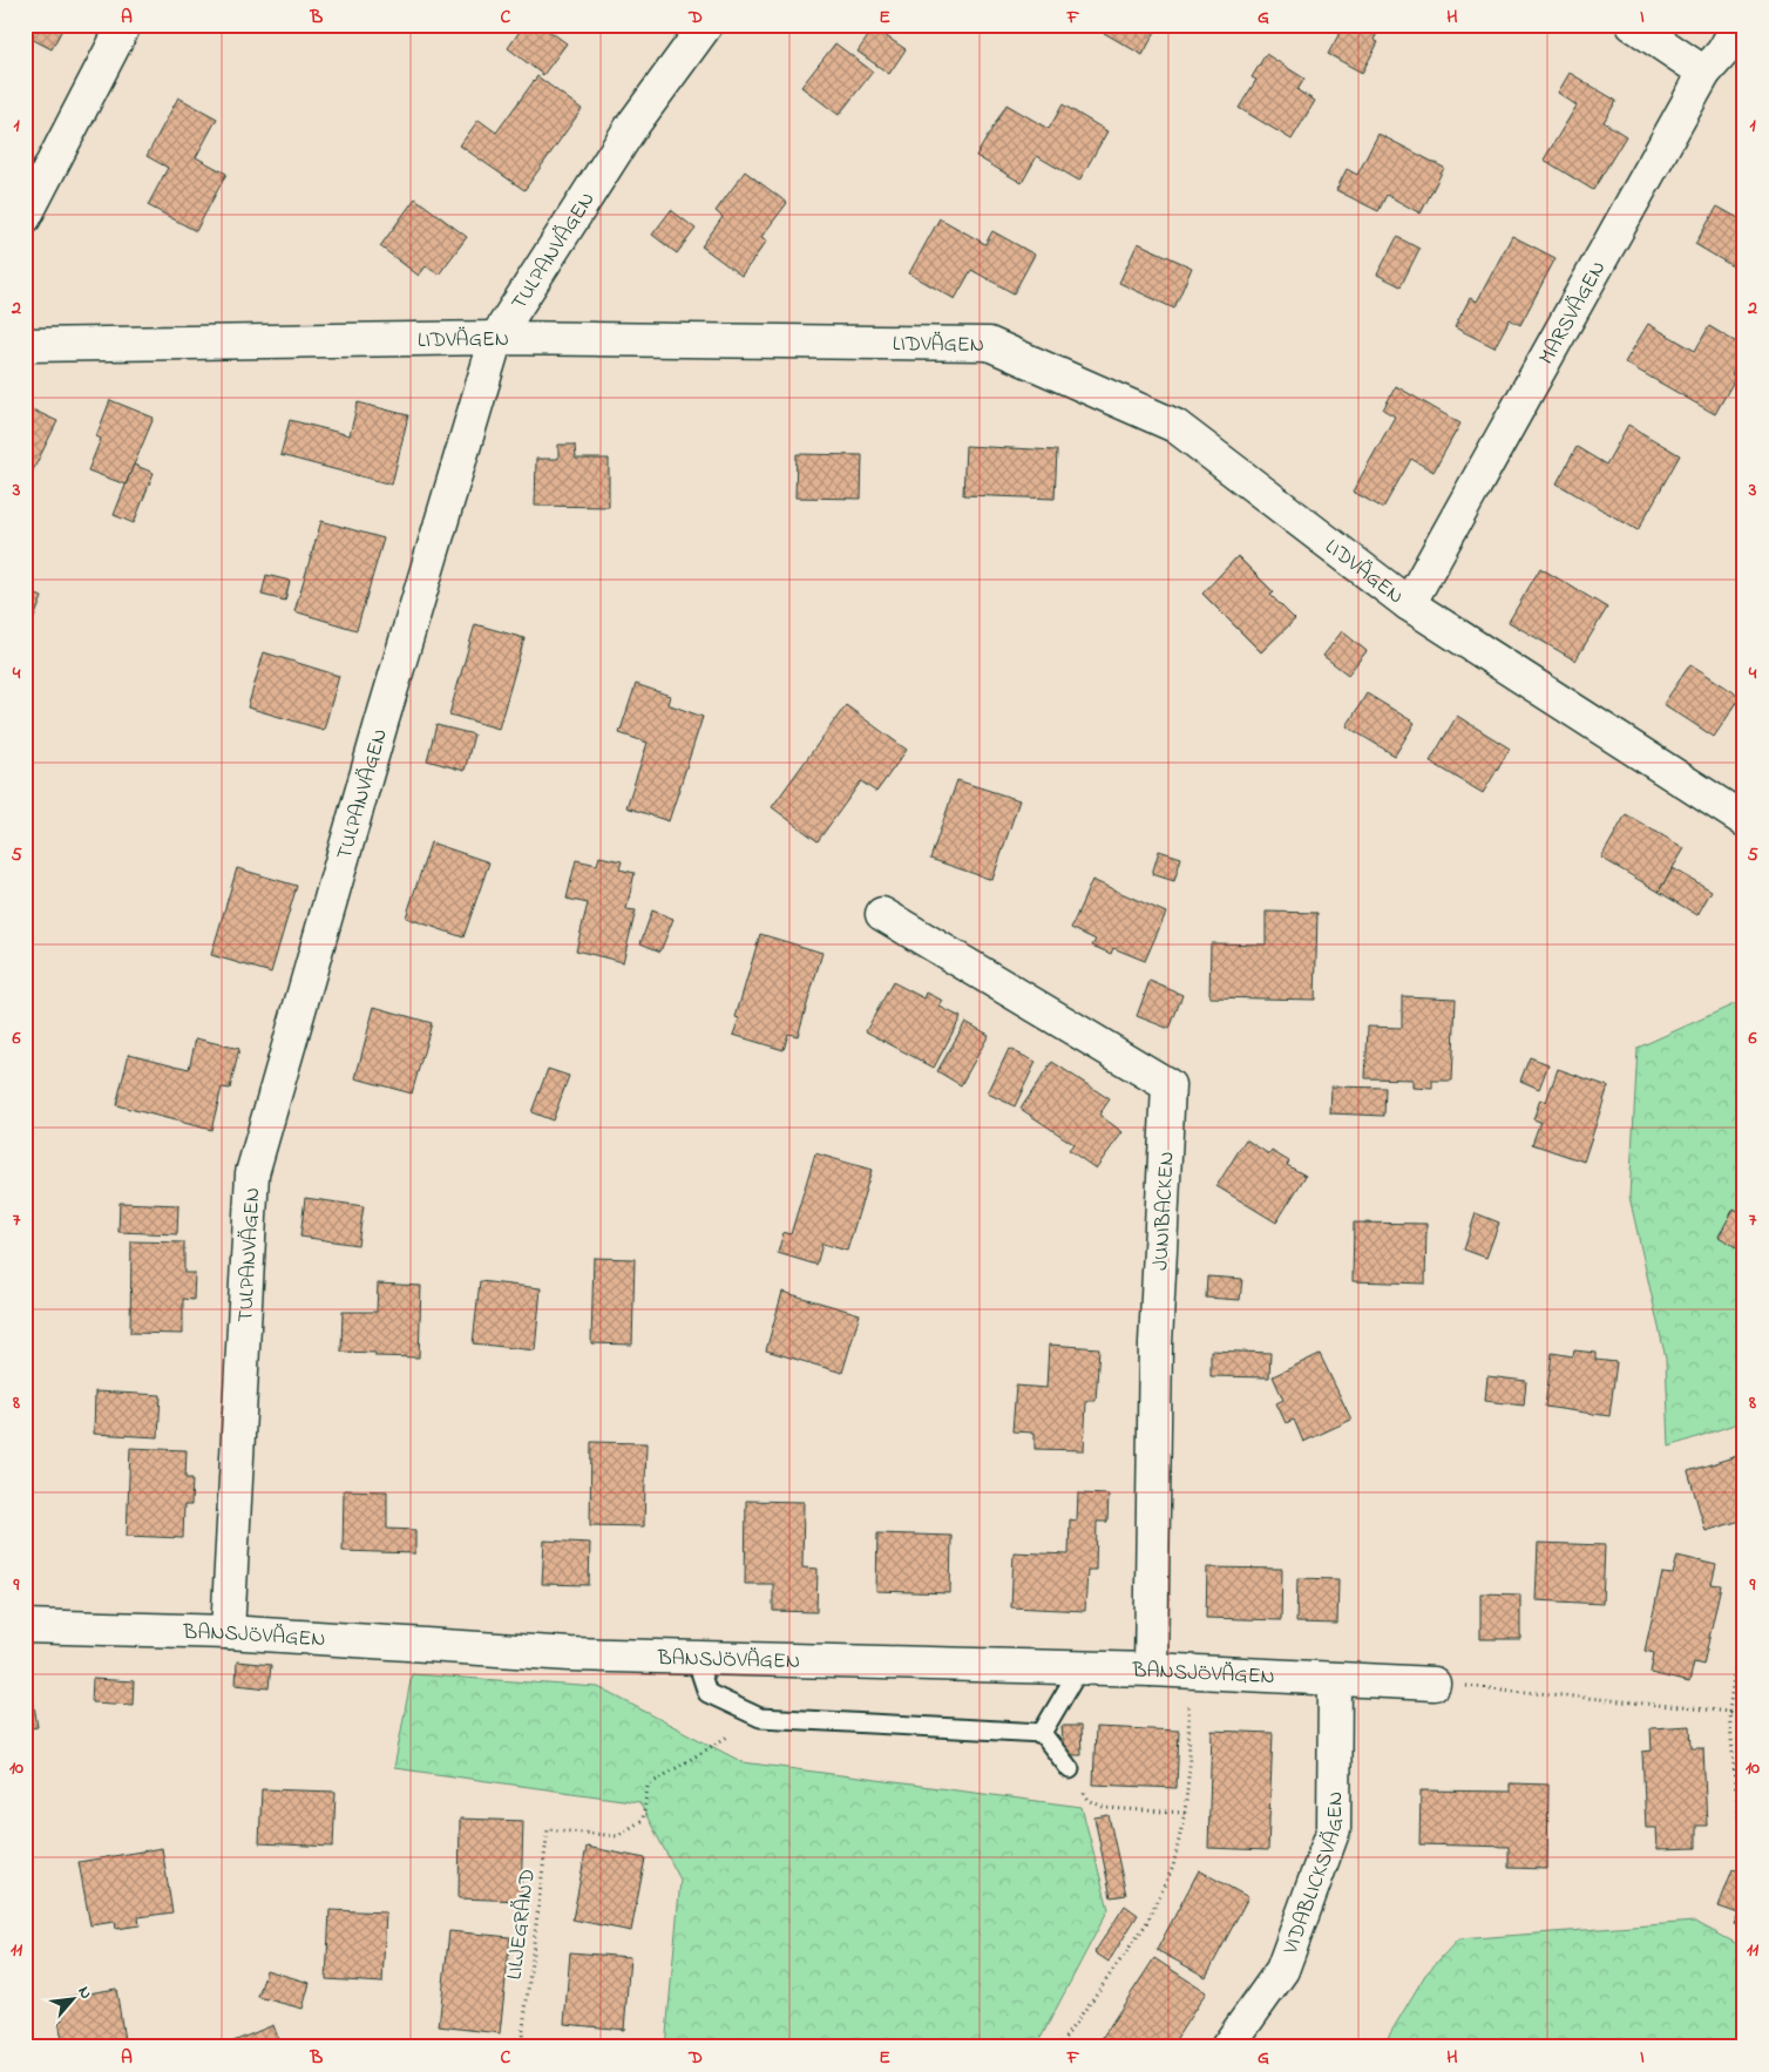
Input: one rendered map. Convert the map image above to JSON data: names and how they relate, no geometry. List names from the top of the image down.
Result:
{
  "streets": {
    "street": [
      "TULPANVÄGEN",
      "MARSVÄGEN",
      "LIDVÄGEN",
      "JUNIBACKEN",
      "BANSJÖVÄGEN",
      "VIDABLICKSVÄGEN"
    ],
    "path": ["LILJEGRÄND"]
  },
  "crossings": [
    ["TULPANVÄGEN", "LIDVÄGEN"],
    ["TULPANVÄGEN", "BANSJÖVÄGEN"],
    ["MARSVÄGEN", "LIDVÄGEN"],
    ["JUNIBACKEN", "BANSJÖVÄGEN"],
    ["BANSJÖVÄGEN", "VIDABLICKSVÄGEN"]
  ],
  "north": "top right",
  "grid": {
    "columns": [
      "A",
      "B",
      "C",
      "D",
      "E",
      "F",
      "G",
      "H",
      "I"
    ],
    "rows": [
      "1",
      "2",
      "3",
      "4",
      "5",
      "6",
      "7",
      "8",
      "9",
      "10",
      "11"
    ]
  }
}
